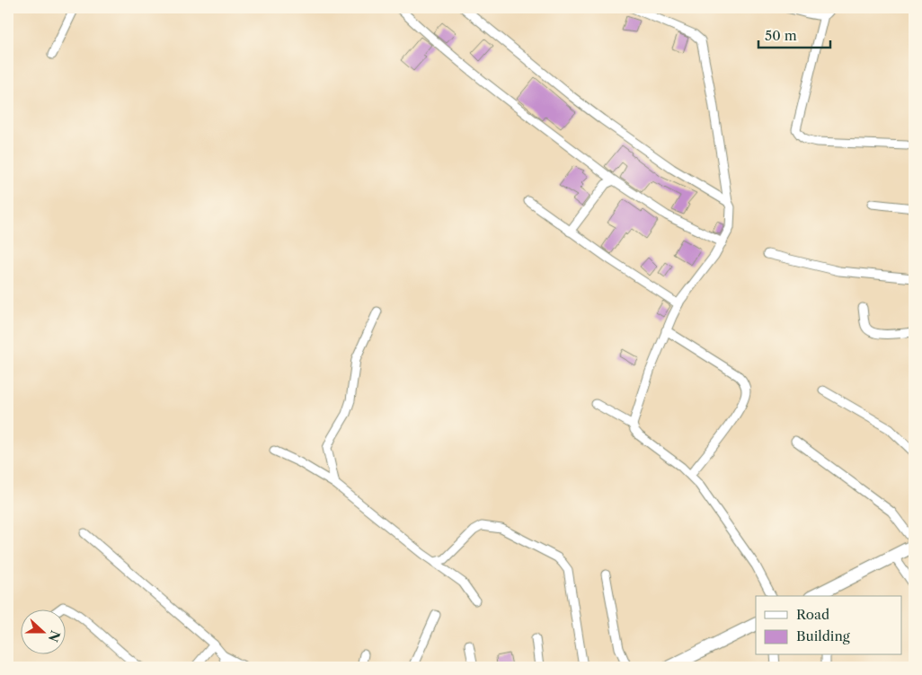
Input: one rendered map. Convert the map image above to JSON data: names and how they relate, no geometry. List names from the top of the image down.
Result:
{
  "legend": ["Road", "Building"],
  "scale_bar": "50 m",
  "north": "right"
}
